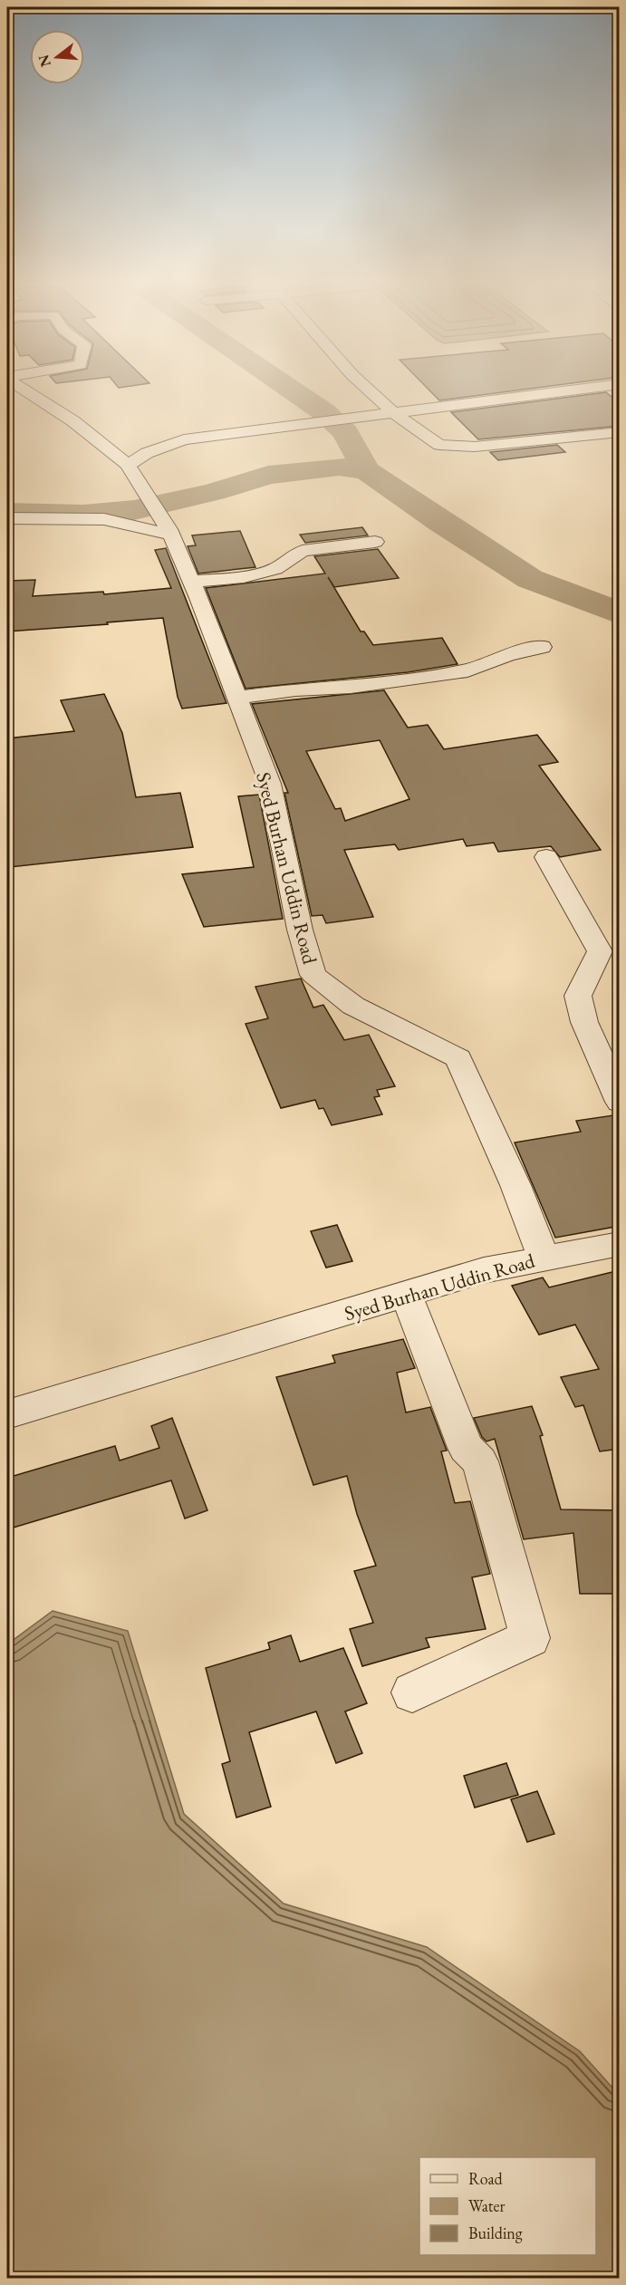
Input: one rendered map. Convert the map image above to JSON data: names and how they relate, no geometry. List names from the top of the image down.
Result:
{
  "streets": {
    "street": ["Syed Burhan Uddin Road"]
  },
  "legend": ["Road", "Water", "Building"],
  "north": "left"
}
